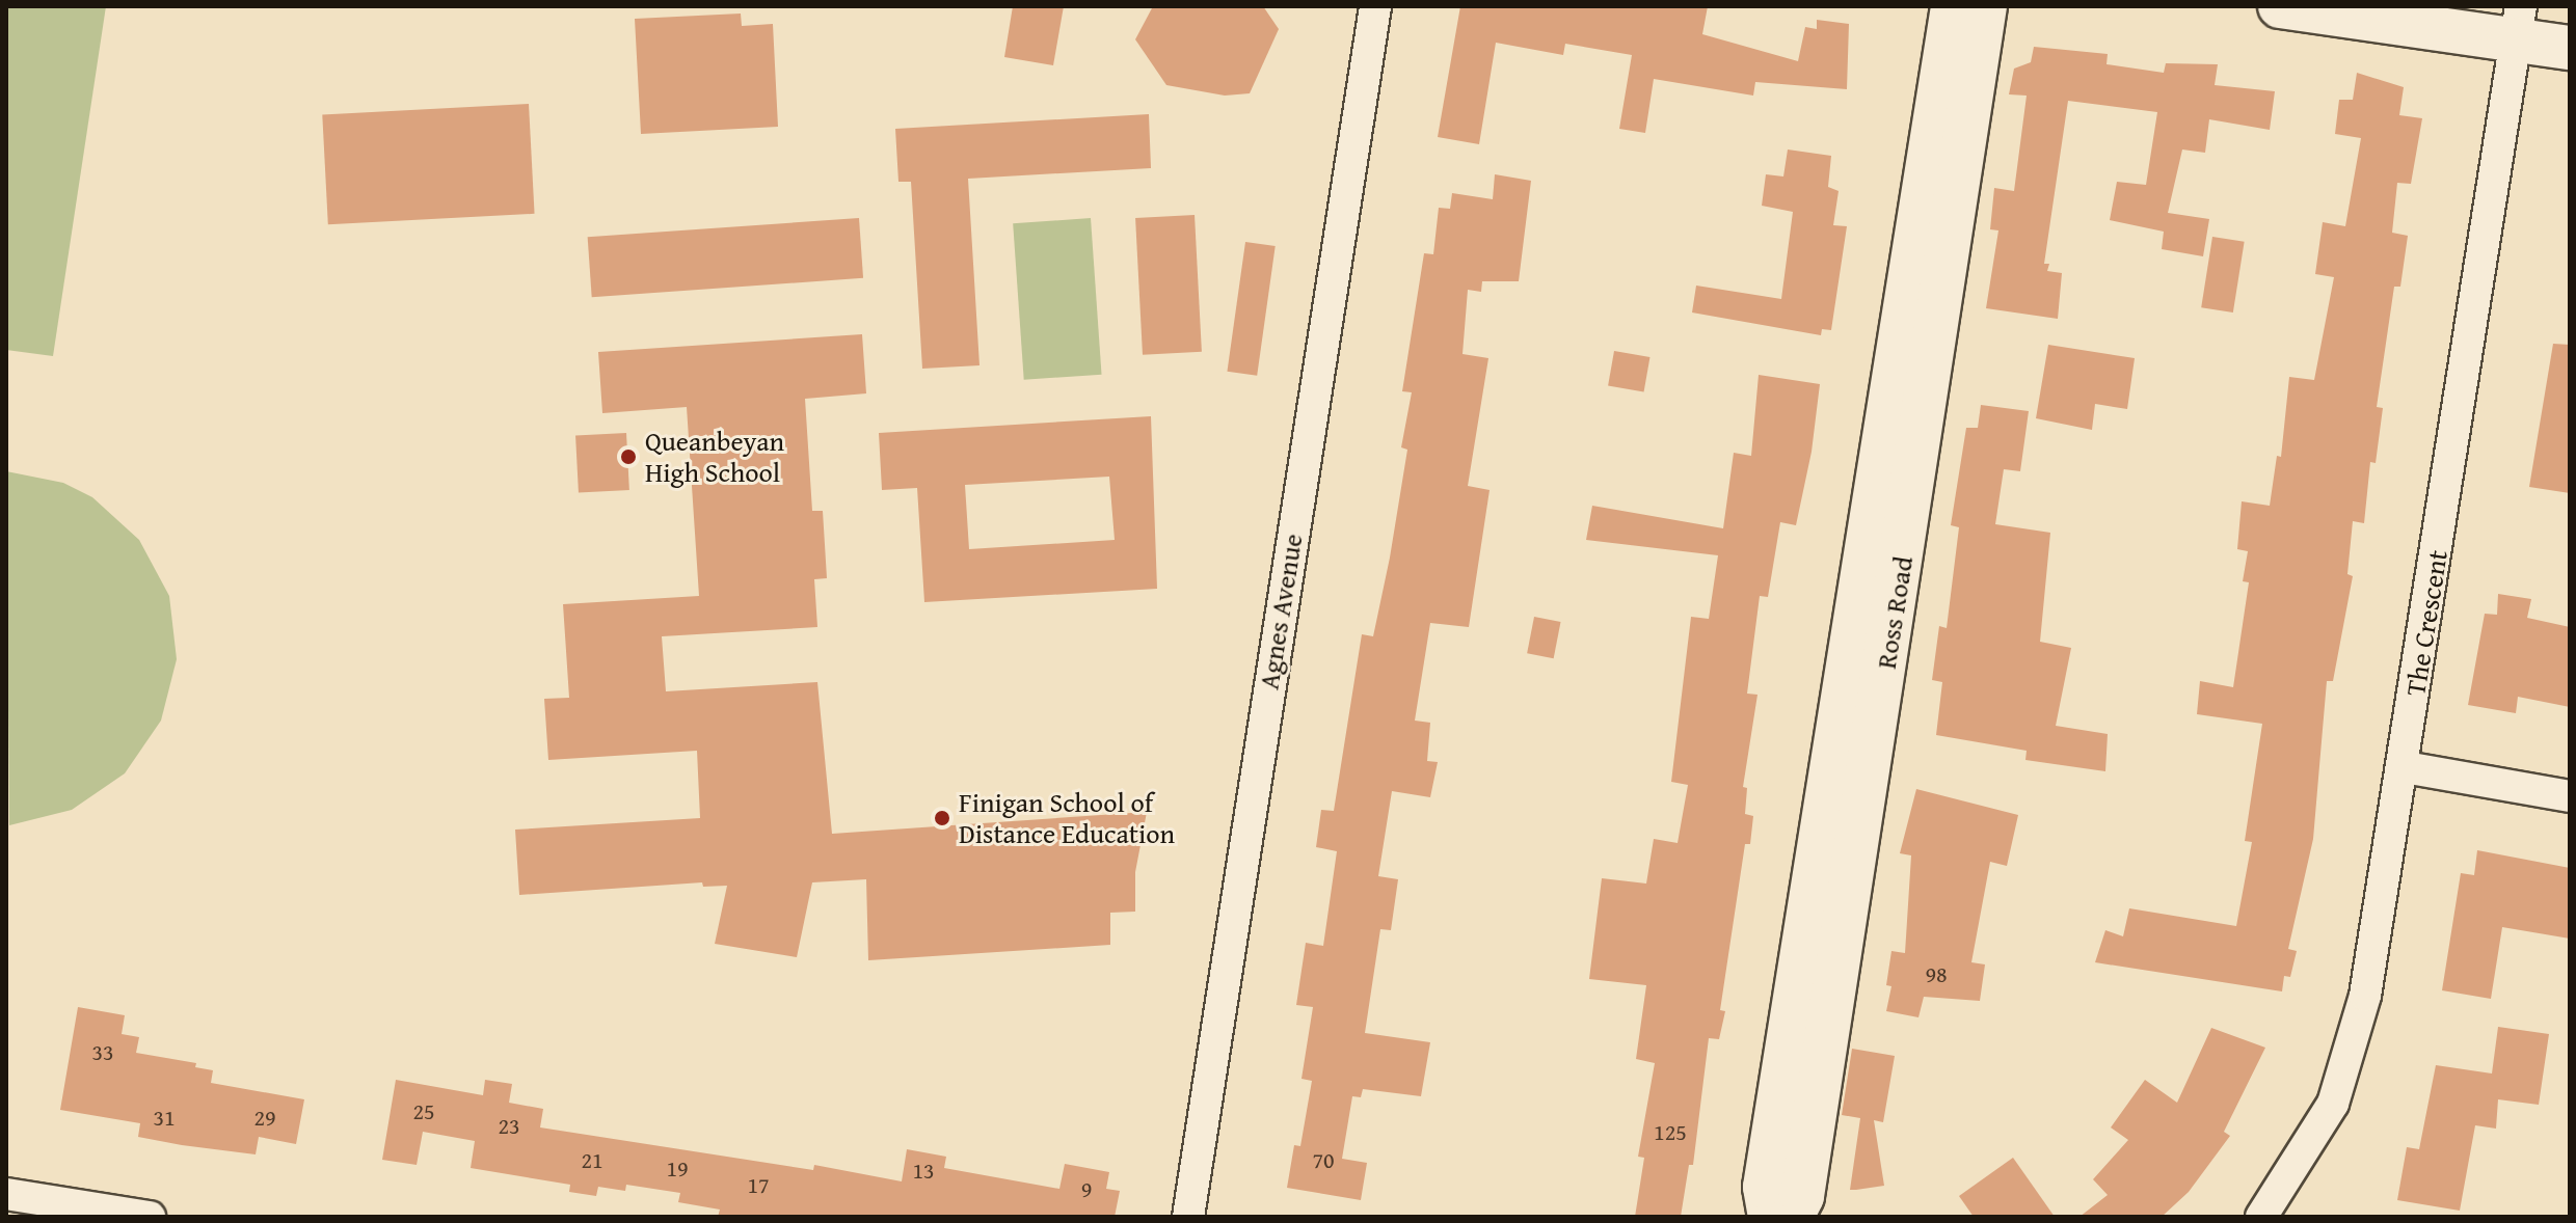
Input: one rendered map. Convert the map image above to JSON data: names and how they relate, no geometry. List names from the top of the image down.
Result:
{
  "streets": {
    "street": ["Agnes Avenue", "Ross Road", "The Crescent"]
  },
  "places": ["Queanbeyan High School", "Finigan School of Distance Education"],
  "house_numbers": [
    "98",
    "33",
    "25",
    "31",
    "29",
    "23",
    "125",
    "21",
    "70",
    "19",
    "13",
    "17",
    "9"
  ]
}
